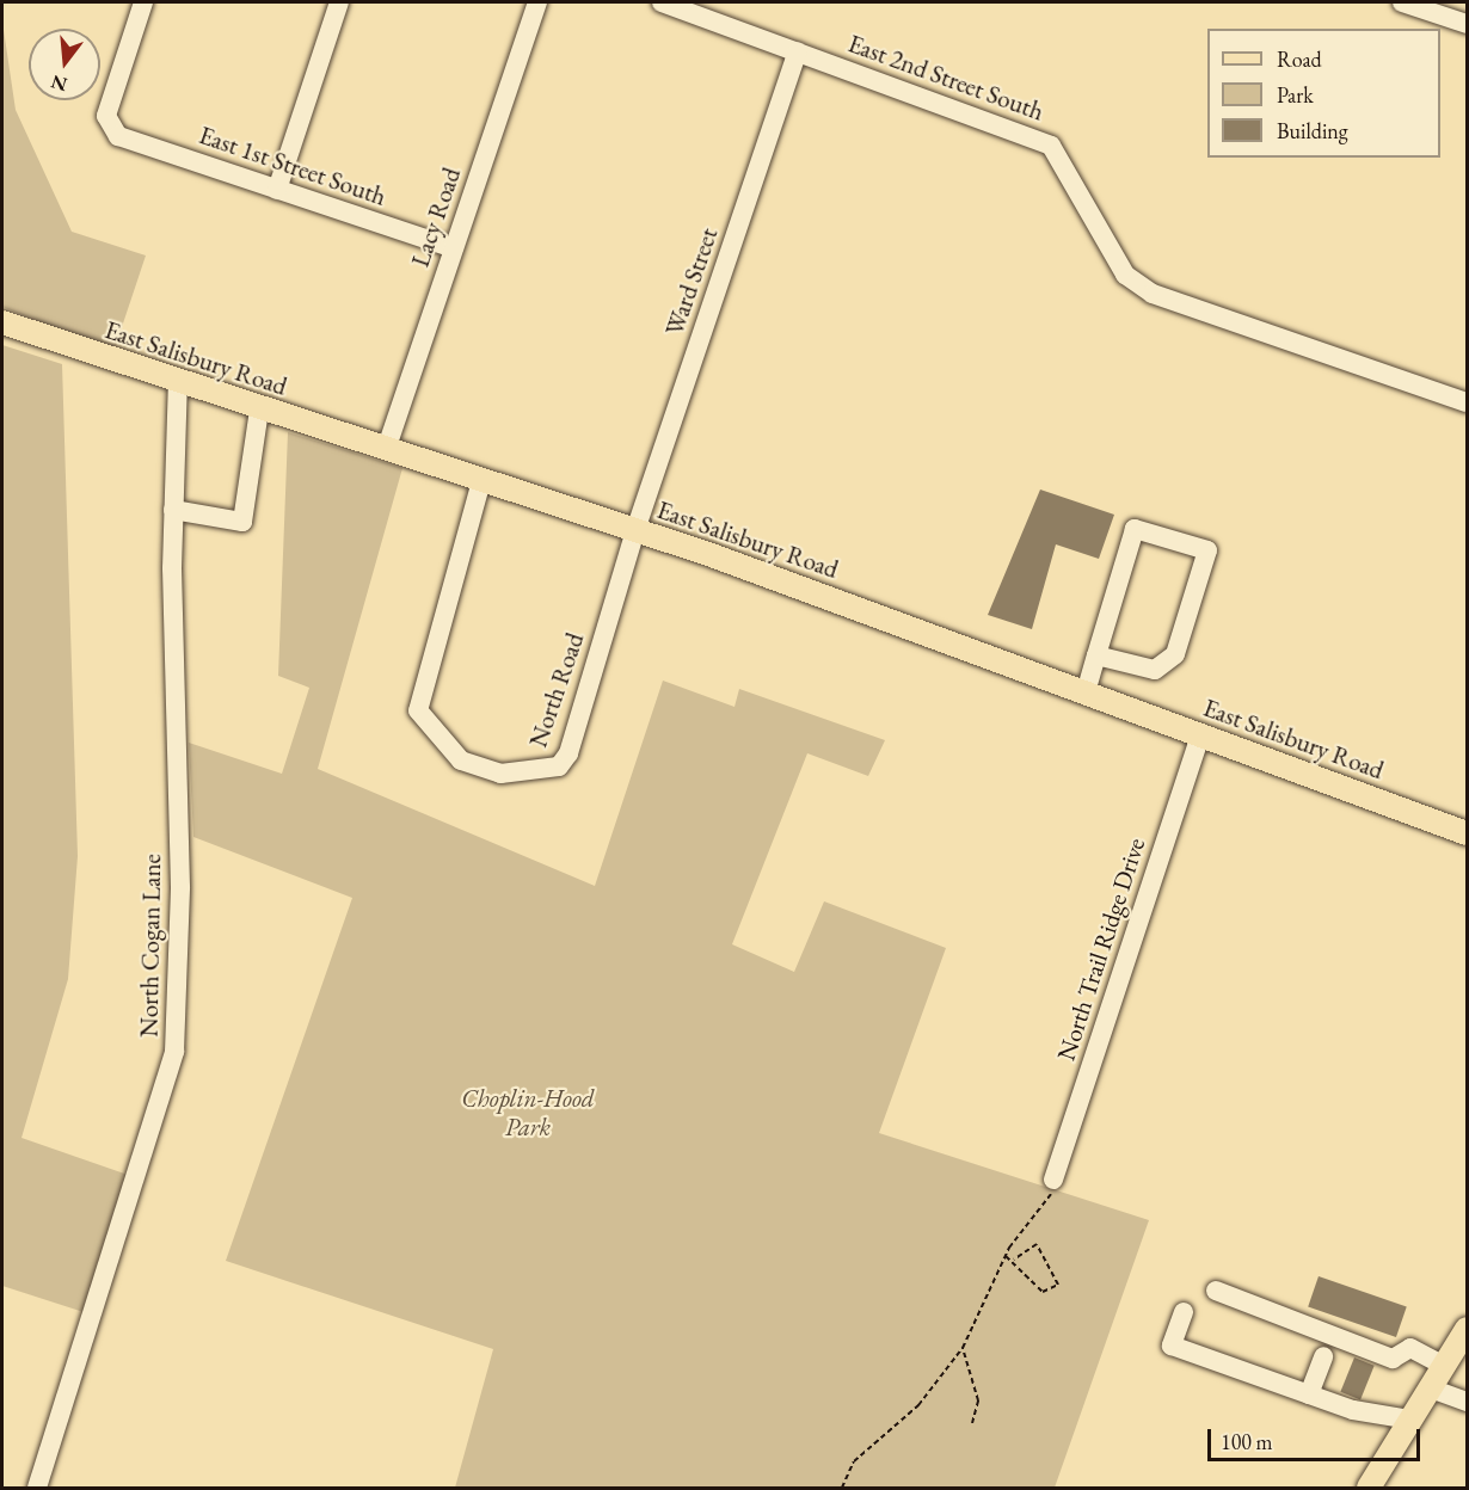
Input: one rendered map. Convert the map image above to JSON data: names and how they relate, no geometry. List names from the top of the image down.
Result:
{
  "streets": {
    "main road": ["East Salisbury Road"],
    "street": [
      "East 2nd Street South",
      "East 1st Street South",
      "Lacy Road",
      "Ward Street",
      "North Road",
      "North Cogan Lane",
      "North Trail Ridge Drive"
    ]
  },
  "crossings": [
    ["East 2nd Street South", "Ward Street"],
    ["East 1st Street South", "Lacy Road"],
    ["Lacy Road", "East Salisbury Road"],
    ["Ward Street", "East Salisbury Road"],
    ["Ward Street", "North Road"],
    ["East Salisbury Road", "North Road"],
    ["East Salisbury Road", "North Cogan Lane"],
    ["East Salisbury Road", "North Trail Ridge Drive"]
  ],
  "parks": ["Choplin-Hood Park"],
  "legend": ["Road", "Park", "Building"],
  "scale_bar": "100 m",
  "north": "bottom"
}
